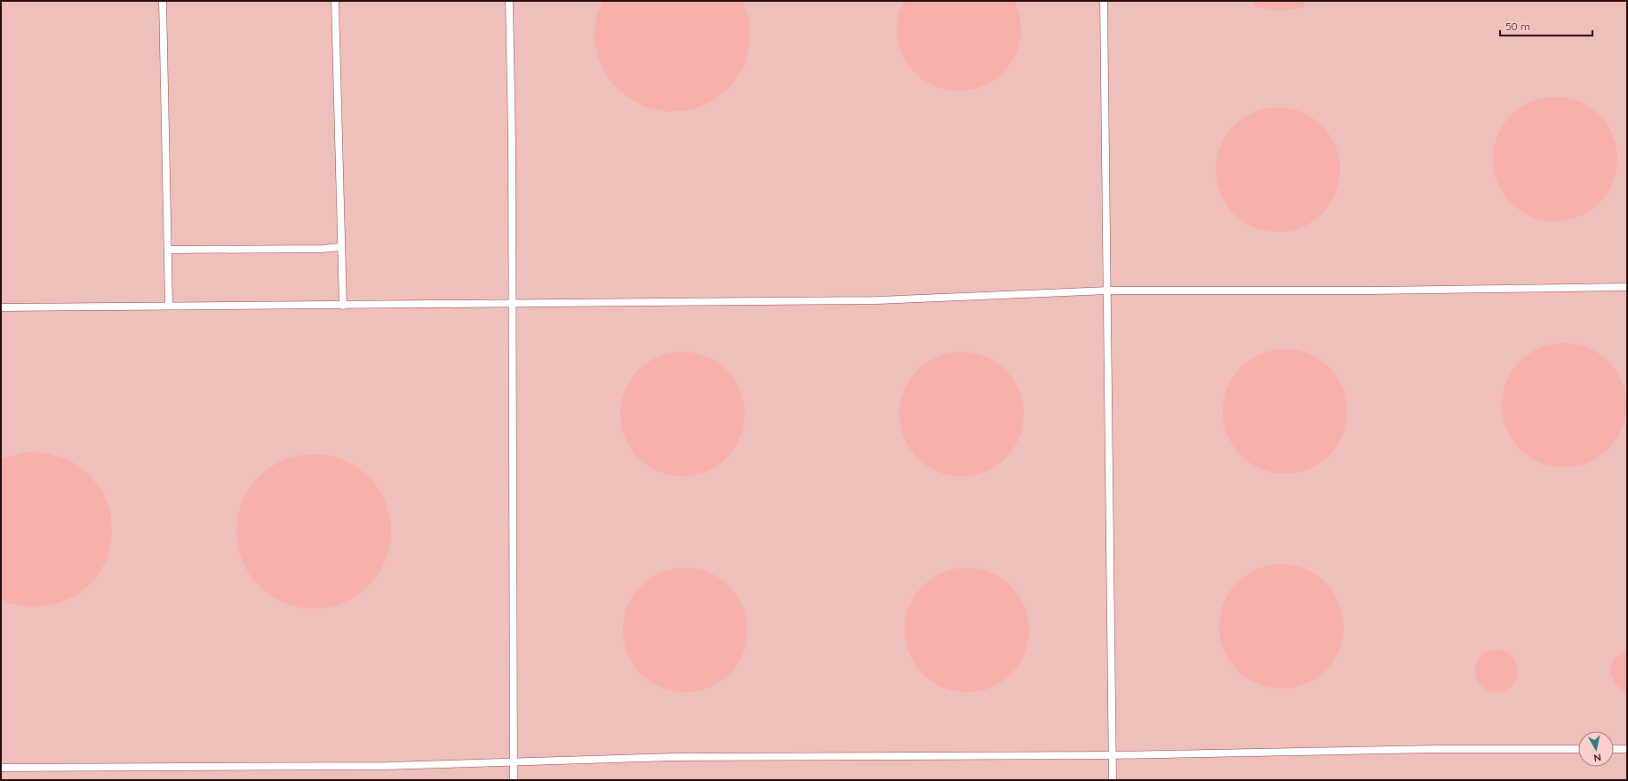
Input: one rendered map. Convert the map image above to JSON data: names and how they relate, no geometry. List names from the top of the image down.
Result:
{
  "scale_bar": "50 m",
  "north": "bottom"
}
